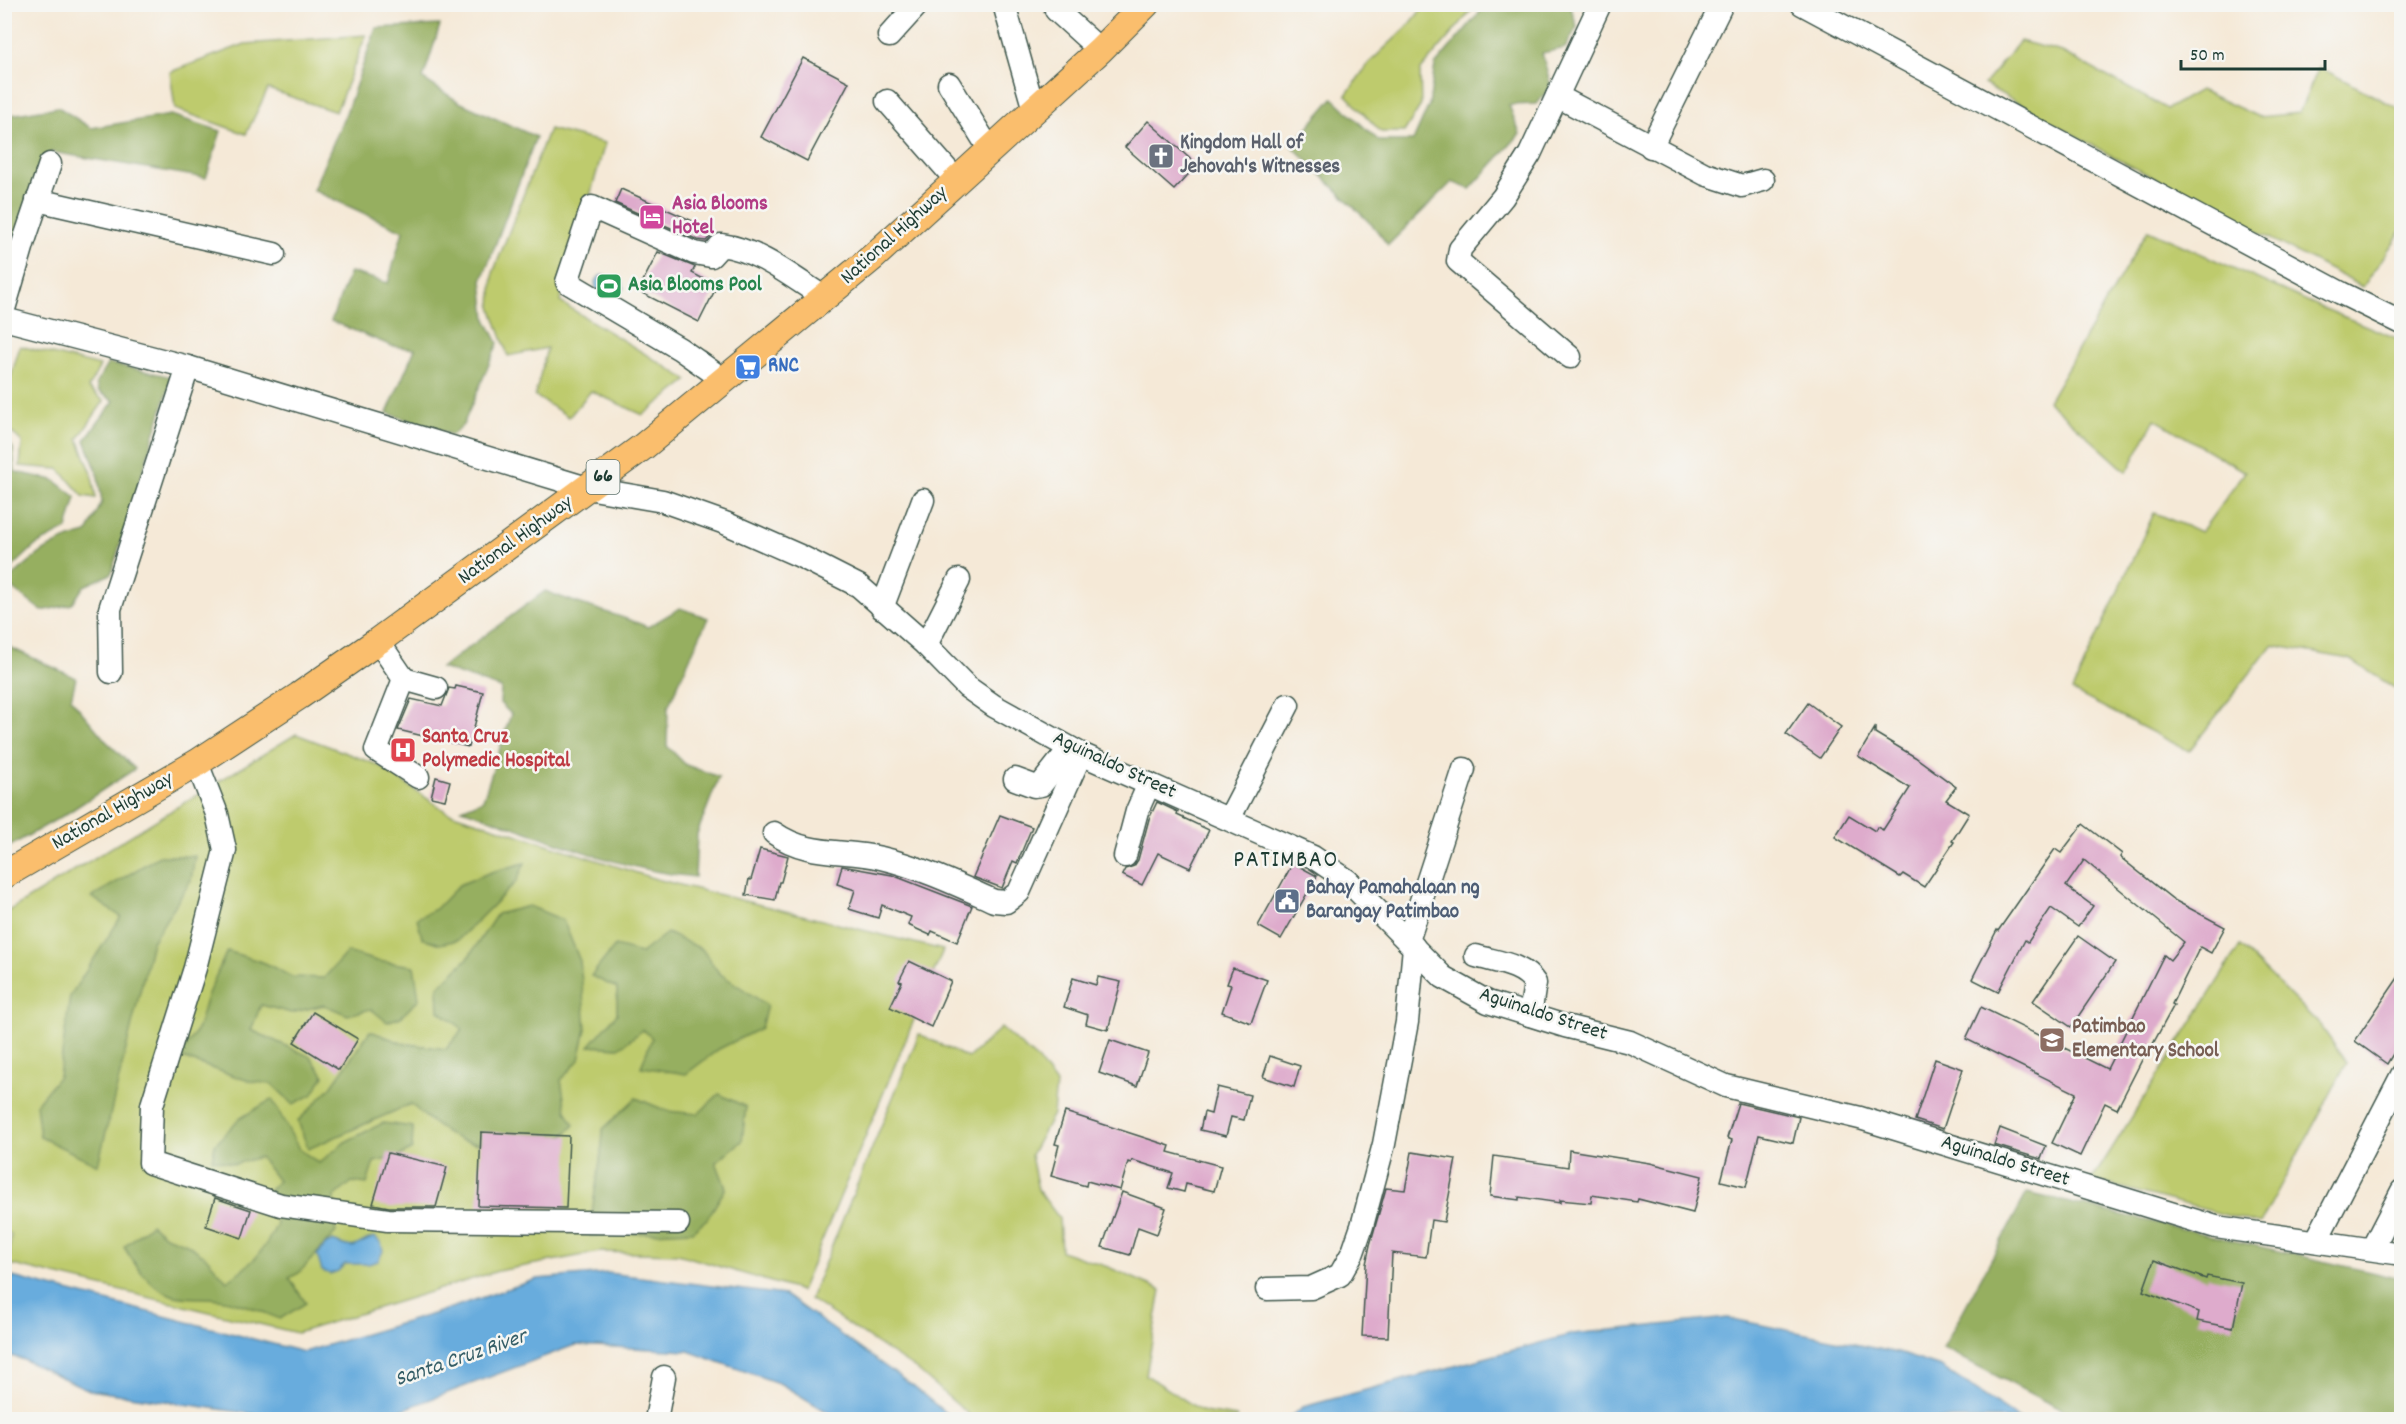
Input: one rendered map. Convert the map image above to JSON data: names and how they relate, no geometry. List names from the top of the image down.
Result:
{
  "streets": {
    "main road": ["National Highway", "66"],
    "street": ["Aguinaldo Street"]
  },
  "crossings": [
    ["National Highway", "Aguinaldo Street"]
  ],
  "districts": ["PATIMBAO"],
  "water": ["Santa Cruz River"],
  "places": {
    "church": ["Kingdom Hall of Jehovah's Witnesses"],
    "hotel": ["Asia Blooms Hotel"],
    "sports": ["Asia Blooms Pool"],
    "supermarket": ["RNC"],
    "hospital": ["Santa Cruz Polymedic Hospital"],
    "public building": ["Bahay Pamahalaan ng Barangay Patimbao"],
    "school or university": ["Patimbao Elementary School"]
  },
  "scale_bar": "50 m"
}
